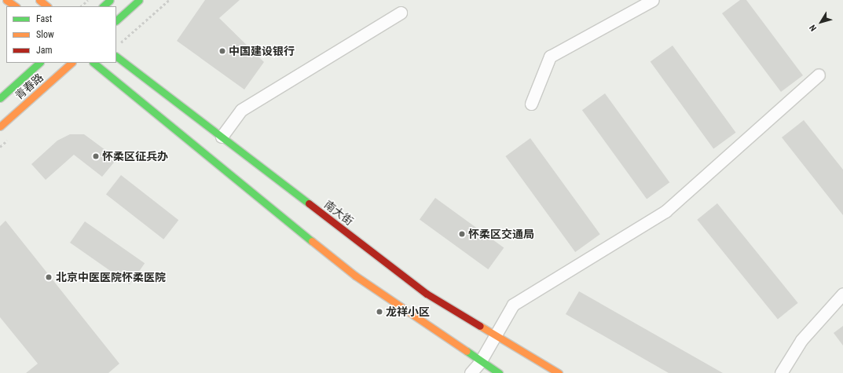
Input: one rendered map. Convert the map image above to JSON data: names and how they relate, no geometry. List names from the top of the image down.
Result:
{
  "streets": {
    "main road": ["青春路", "南大街"]
  },
  "places": [
    "中国建设银行",
    "怀柔区征兵办",
    "怀柔区交通局",
    "北京中医医院怀柔医院",
    "龙祥小区"
  ],
  "legend": ["Fast", "Slow", "Jam"],
  "north": "bottom left"
}
